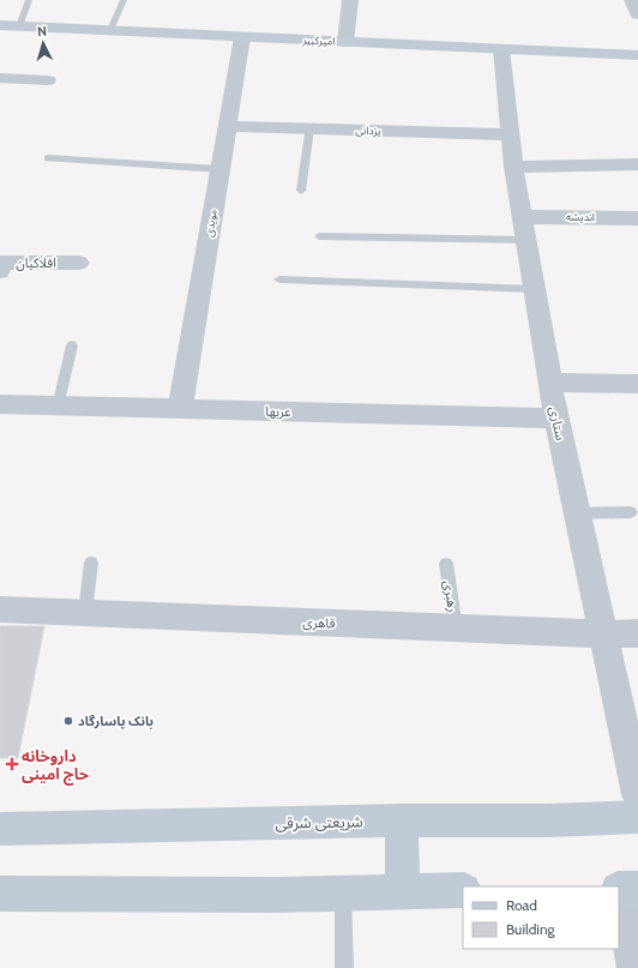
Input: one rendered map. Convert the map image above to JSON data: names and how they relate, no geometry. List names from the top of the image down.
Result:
{
  "streets": {
    "street": [
      "امیرکبیر",
      "یزدانی",
      "اندیشه",
      "مویدی",
      "افلاکیان",
      "عربها",
      "ستاری",
      "قاهری",
      "شریعتی شرقی"
    ],
    "lane": ["رهبری"]
  },
  "crossings": [
    ["امیرکبیر", "مویدی"],
    ["امیرکبیر", "ستاری"],
    ["یزدانی", "مویدی"],
    ["یزدانی", "ستاری"],
    ["اندیشه", "ستاری"],
    ["مویدی", "عربها"],
    ["عربها", "ستاری"],
    ["ستاری", "قاهری"],
    ["رهبری", "قاهری"]
  ],
  "places": {
    "other": ["بانک پاسارگاد"],
    "health": ["داروخانه حاج امینی"]
  },
  "legend": ["Road", "Building"],
  "north": "top"
}
